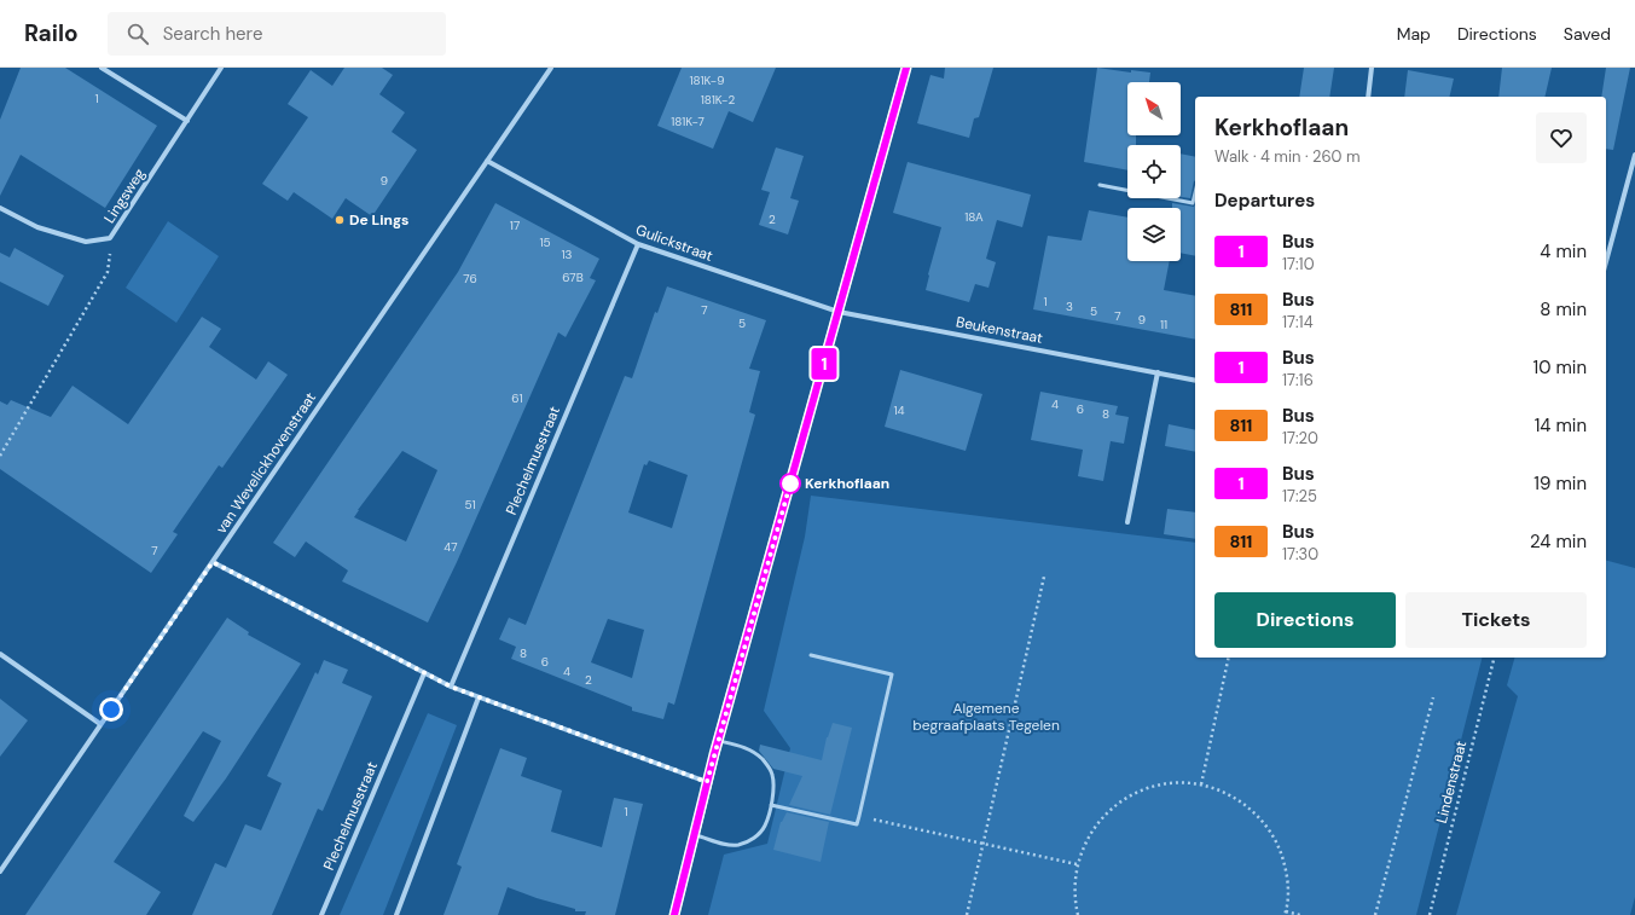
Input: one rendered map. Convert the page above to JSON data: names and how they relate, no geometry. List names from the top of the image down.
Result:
{
  "streets": {
    "street": [
      "Lingsweg",
      "Gulickstraat",
      "Beukenstraat",
      "Plechelmusstraat",
      "van Wevelickhovenstraat"
    ],
    "path": ["Lindenstraat"]
  },
  "crossings": [
    ["Gulickstraat", "Beukenstraat"],
    ["Gulickstraat", "Plechelmusstraat"],
    ["Gulickstraat", "van Wevelickhovenstraat"]
  ],
  "parks": ["Algemene begraafplaats Tegelen"],
  "places": ["De Lings", "Kerkhoflaan"],
  "lines": ["bus line 1"],
  "house_numbers": [
    "181K-9",
    "1",
    "181K-2",
    "181K-7",
    "9",
    "18A",
    "2",
    "17",
    "15",
    "13",
    "67B",
    "76",
    "1",
    "3",
    "7",
    "5",
    "7",
    "9",
    "5",
    "11",
    "61",
    "4",
    "6",
    "14",
    "8",
    "51",
    "47",
    "7",
    "8",
    "6",
    "4",
    "2",
    "1"
  ],
  "north": "top left",
  "page": {
    "header": "Railo",
    "search": "Search here",
    "nav": ["Map", "Directions", "Saved"],
    "on_map": "1",
    "heading": [
      ["Kerkhoflaan", "Walk · 4 min · 260 m"],
      "Departures"
    ],
    "list": [
      {
        "mark": "1",
        "name": "Bus",
        "note": "17:10",
        "value": "4 min"
      },
      {
        "mark": "811",
        "name": "Bus",
        "note": "17:14",
        "value": "8 min"
      },
      {
        "mark": "1",
        "name": "Bus",
        "note": "17:16",
        "value": "10 min"
      },
      {
        "mark": "811",
        "name": "Bus",
        "note": "17:20",
        "value": "14 min"
      },
      {
        "mark": "1",
        "name": "Bus",
        "note": "17:25",
        "value": "19 min"
      },
      {
        "mark": "811",
        "name": "Bus",
        "note": "17:30",
        "value": "24 min"
      }
    ],
    "buttons": ["Directions", "Tickets"]
  }
}
